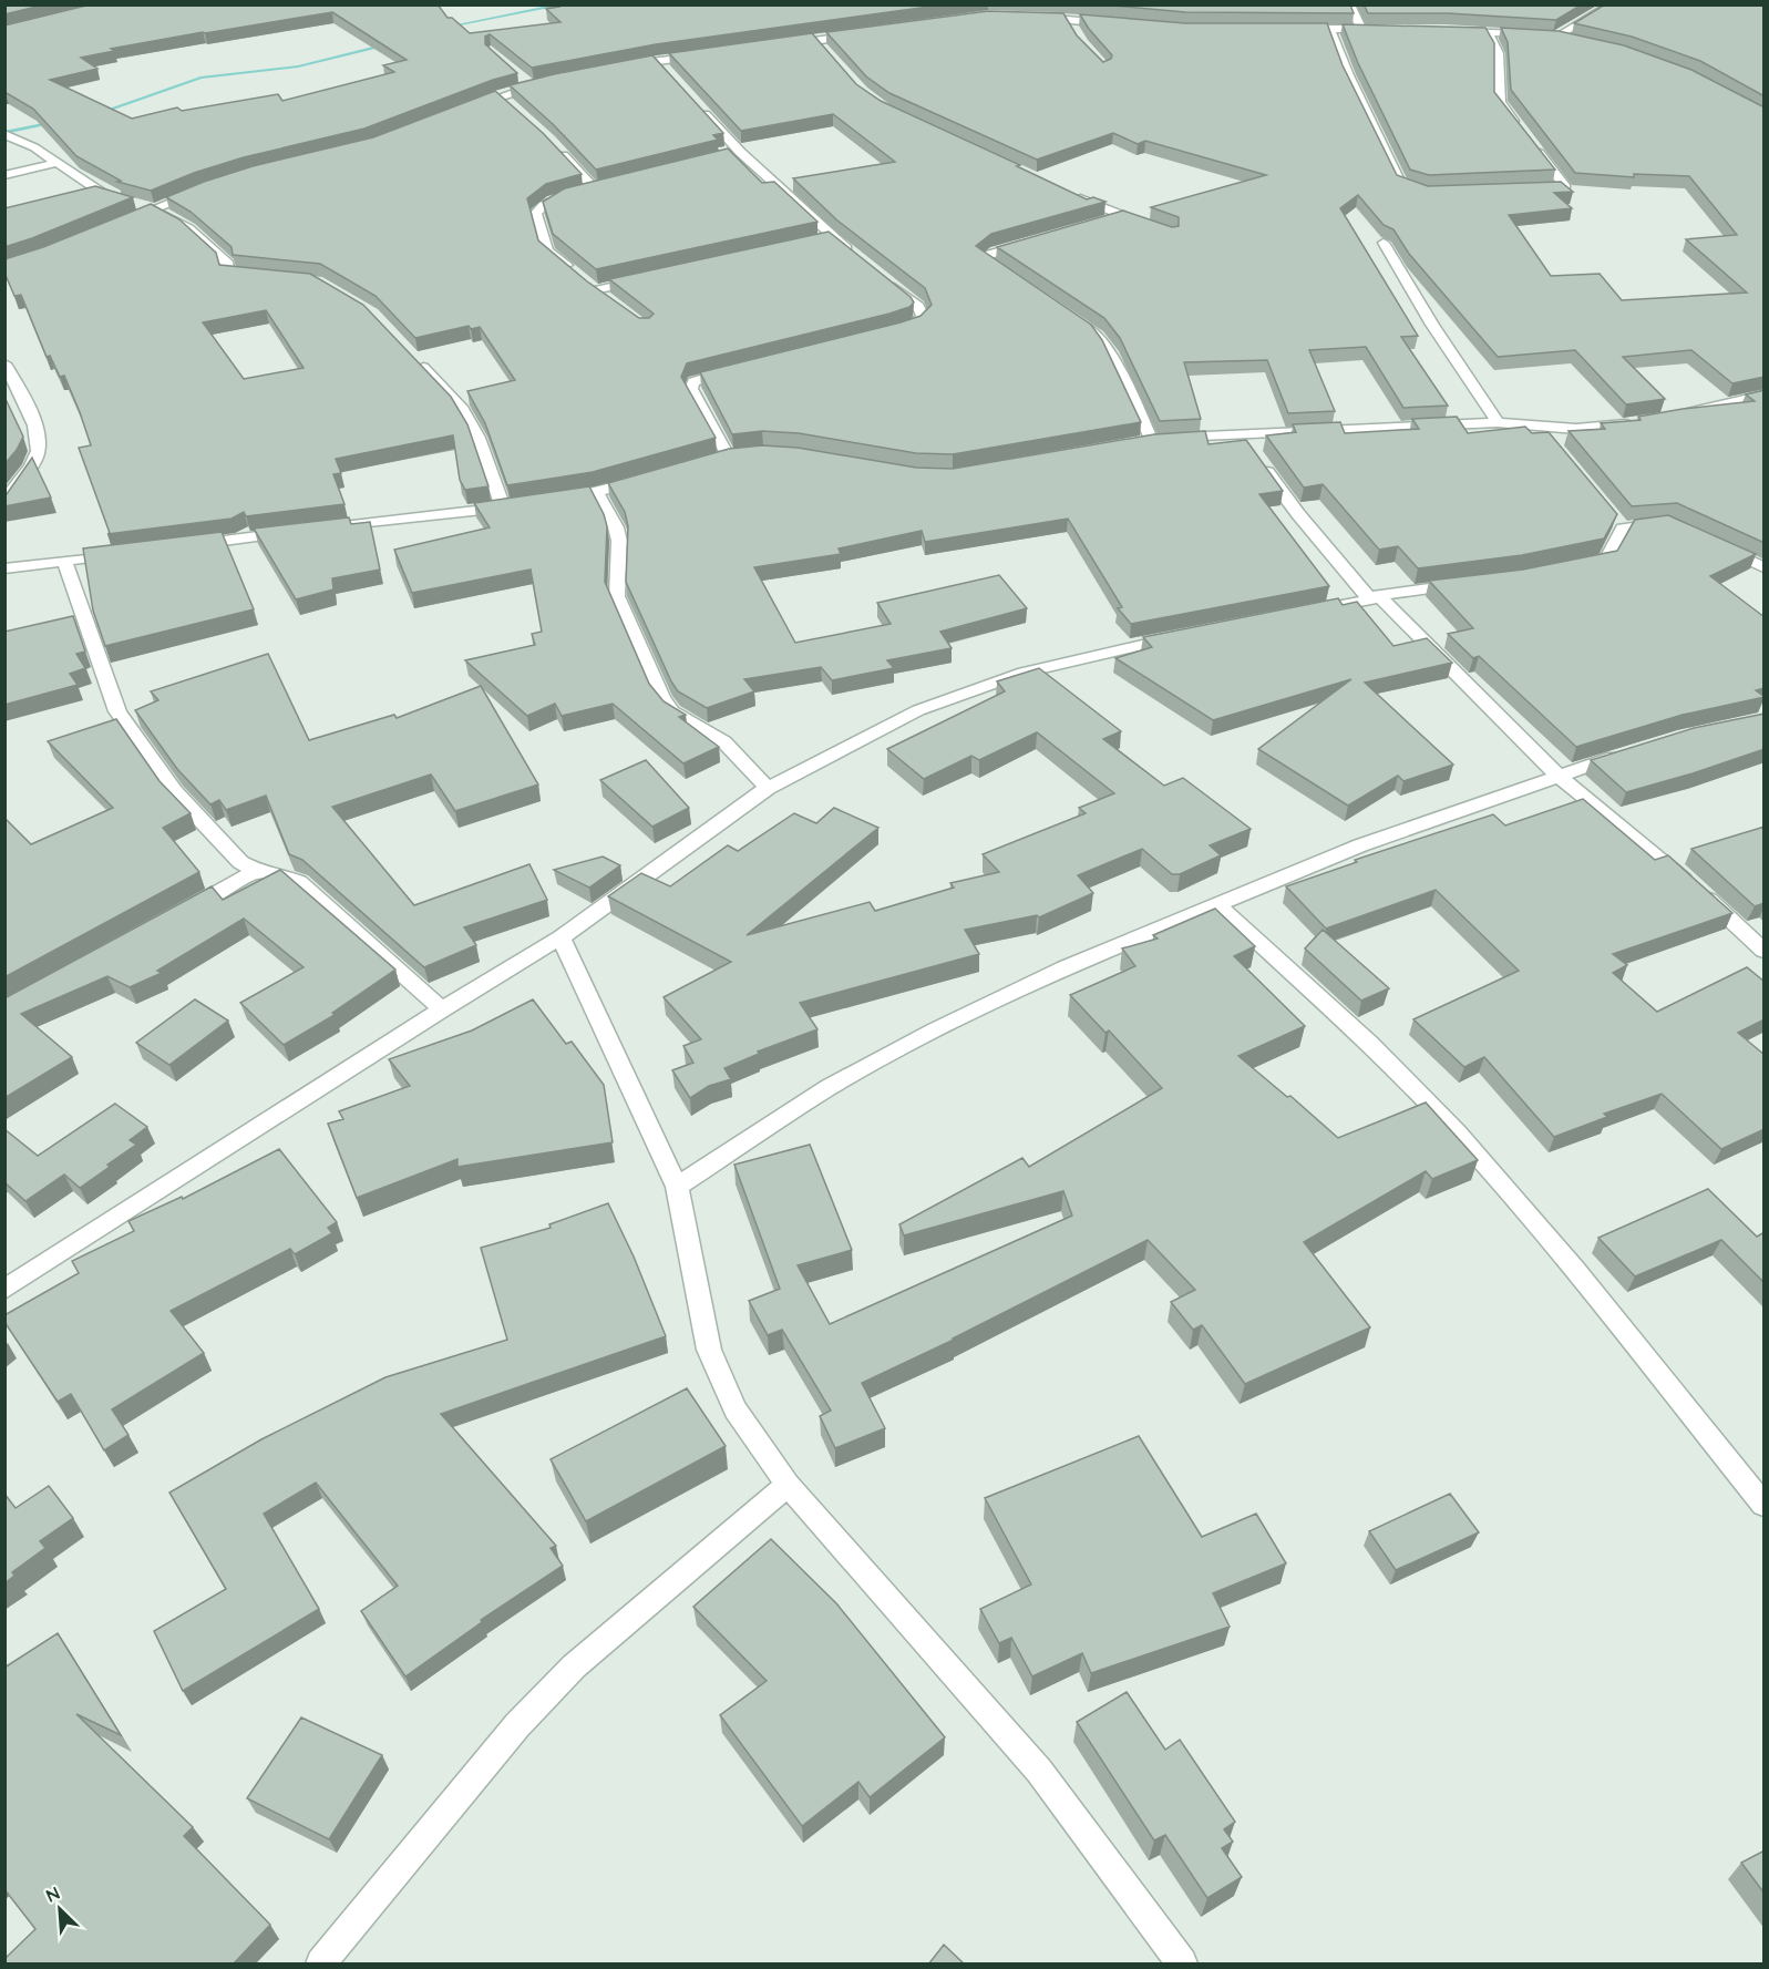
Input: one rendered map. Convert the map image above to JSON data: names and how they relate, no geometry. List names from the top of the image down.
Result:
{
  "north": "top left"
}
